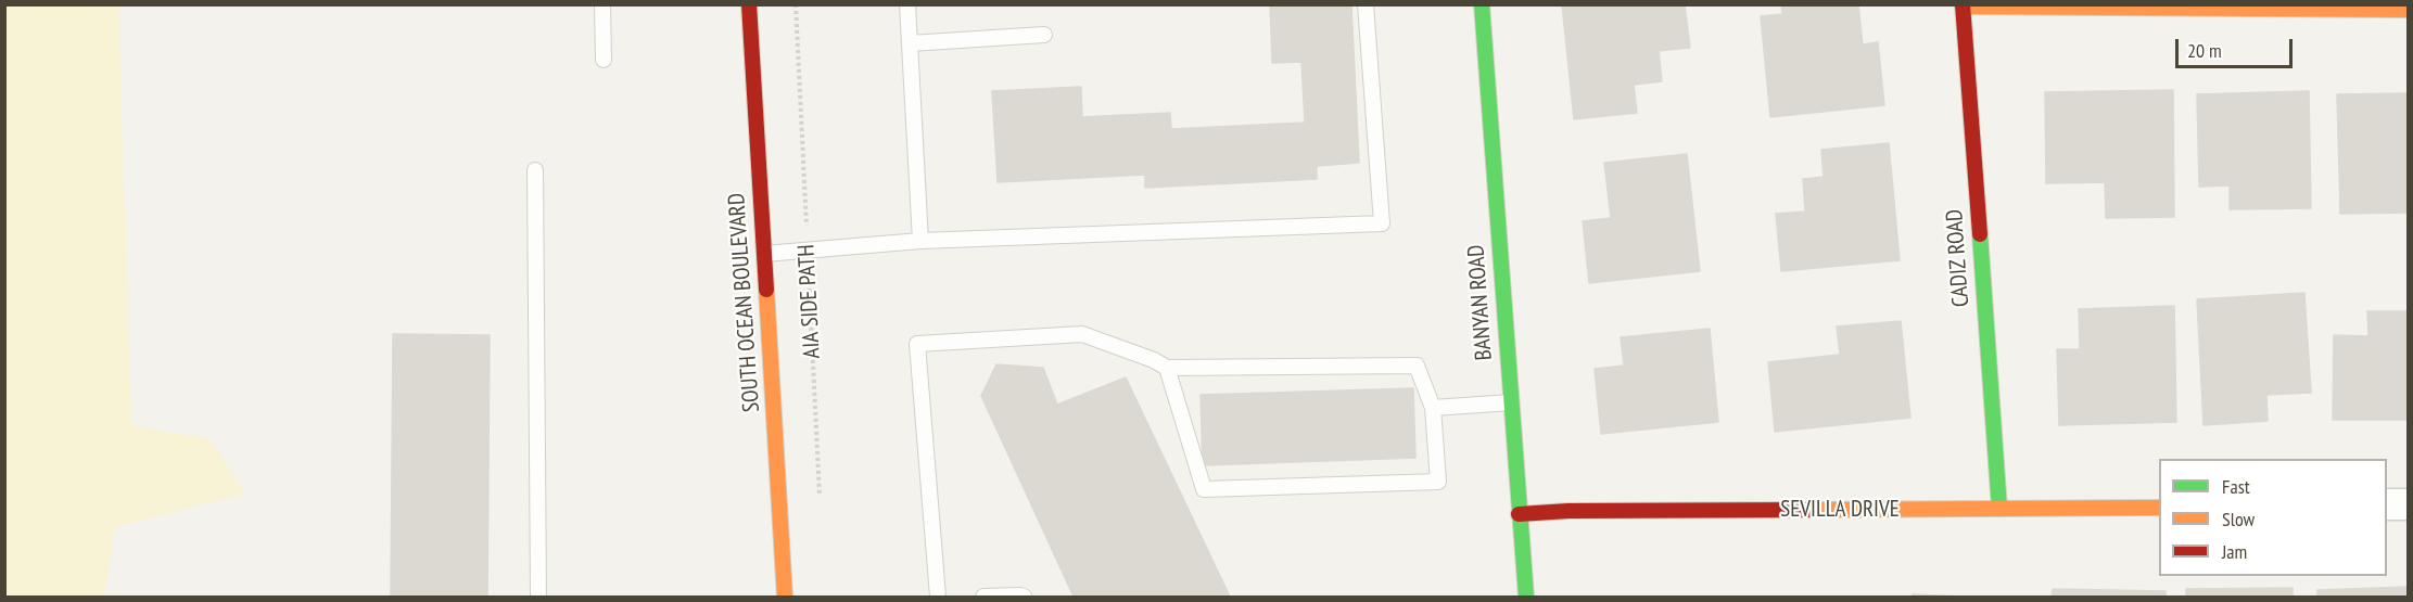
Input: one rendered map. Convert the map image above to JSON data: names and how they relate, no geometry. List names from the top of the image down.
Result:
{
  "streets": {
    "street": [
      "CADIZ ROAD",
      "SOUTH OCEAN BOULEVARD",
      "BANYAN ROAD",
      "SEVILLA DRIVE"
    ],
    "path": ["AIA SIDE PATH"]
  },
  "crossings": [
    ["CADIZ ROAD", "SEVILLA DRIVE"],
    ["BANYAN ROAD", "SEVILLA DRIVE"]
  ],
  "legend": ["Fast", "Slow", "Jam"],
  "scale_bar": "20 m"
}
